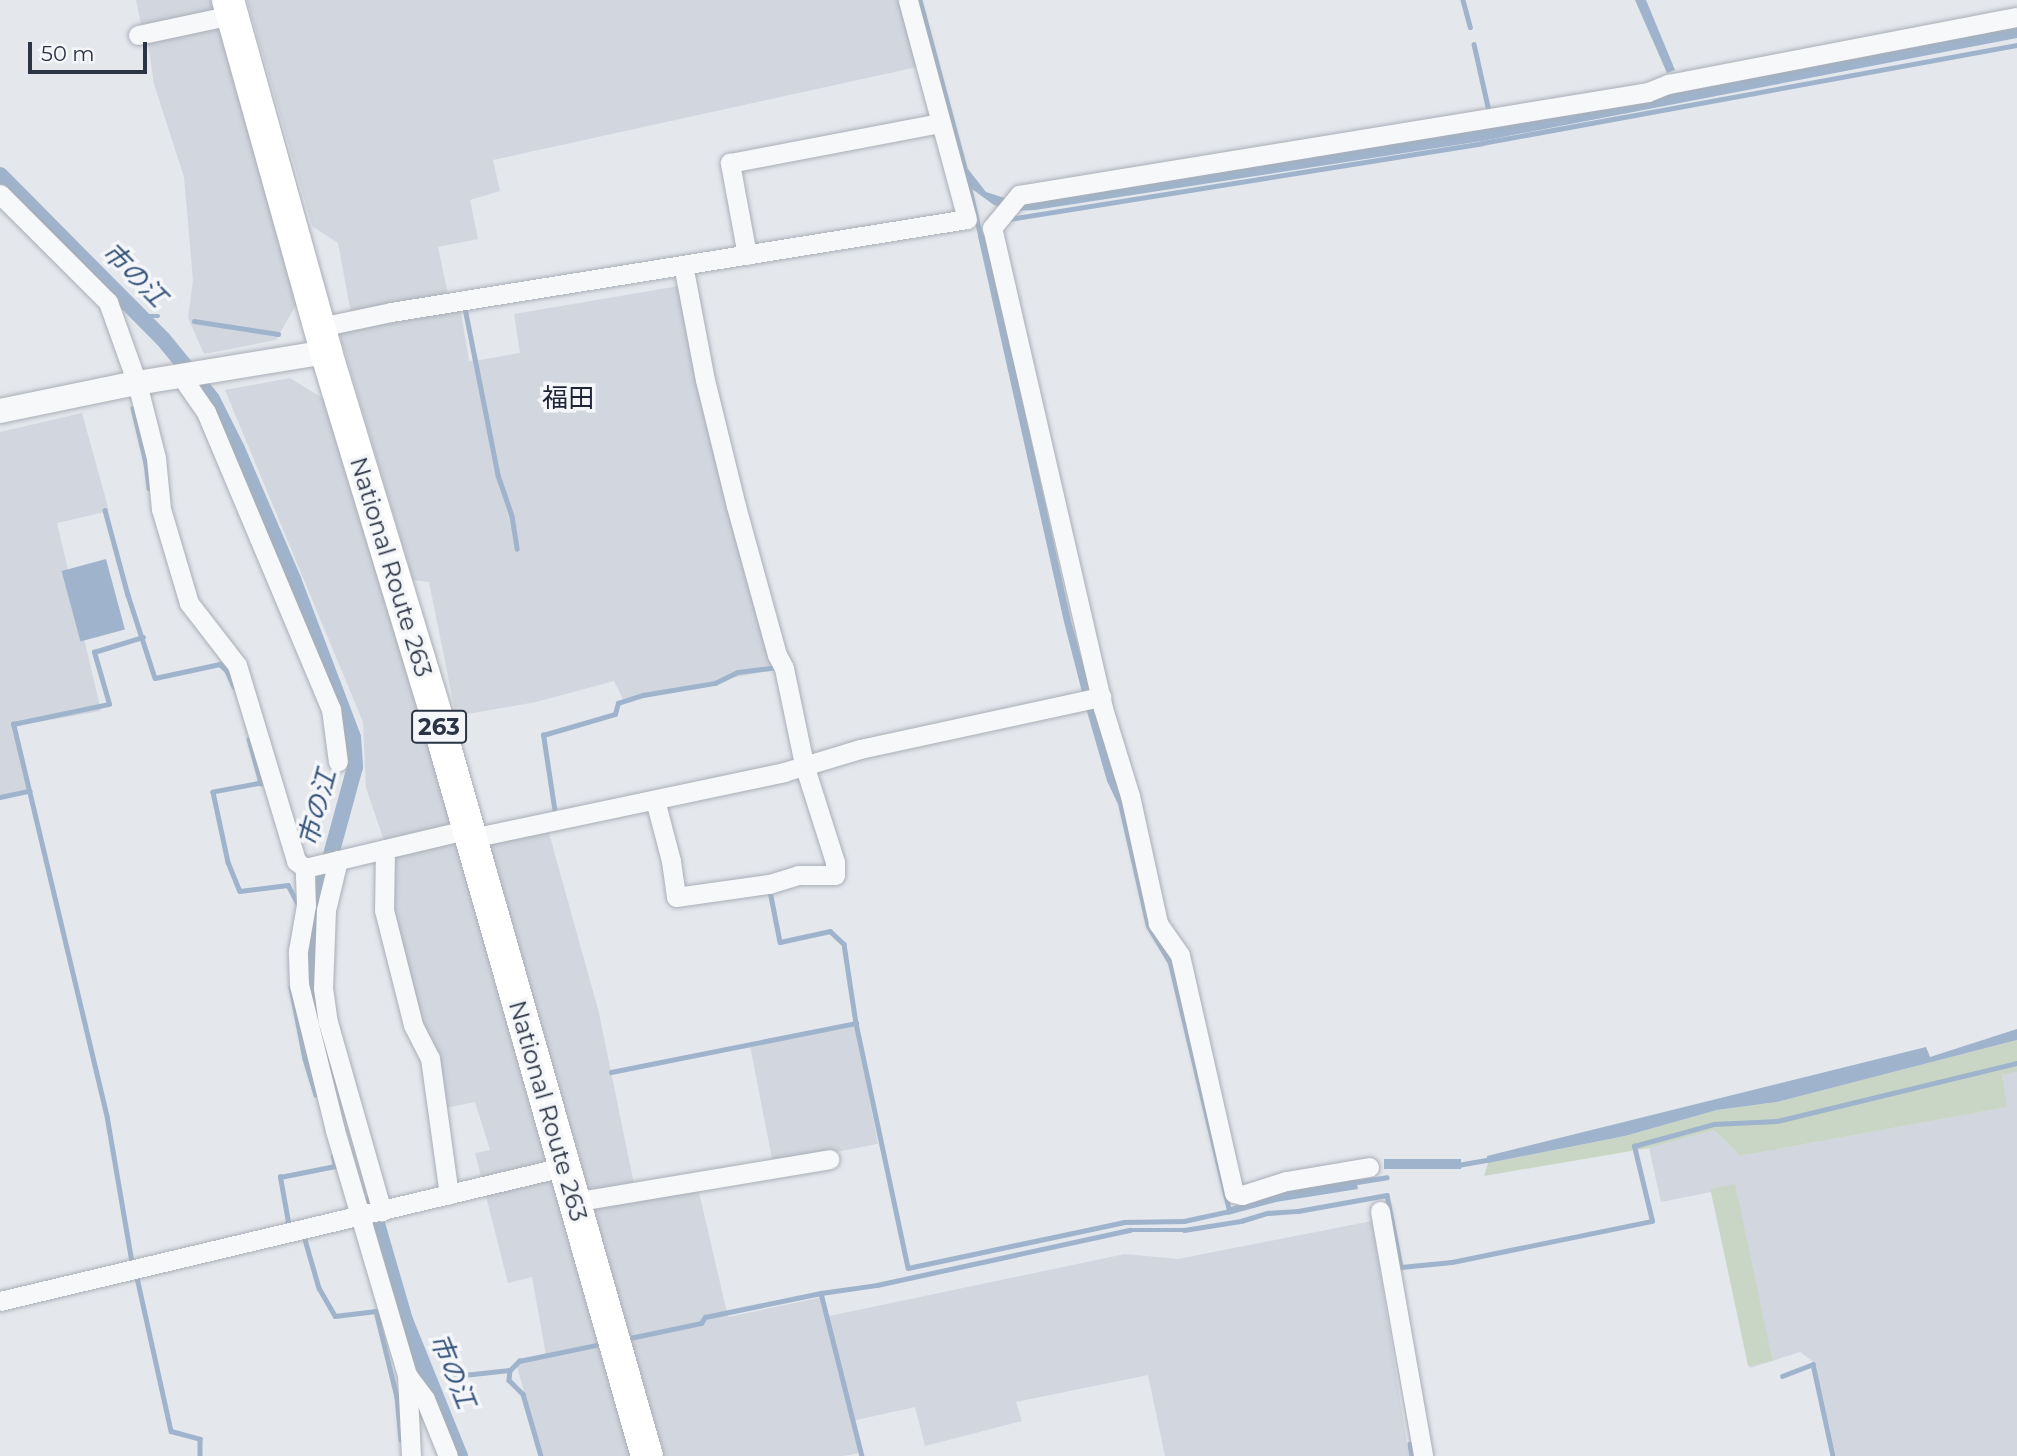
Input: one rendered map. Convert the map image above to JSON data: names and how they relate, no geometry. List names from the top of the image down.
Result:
{
  "streets": {
    "highway": ["National Route 263", "263"]
  },
  "districts": ["福田"],
  "water": ["市の江"],
  "scale_bar": "50 m"
}
